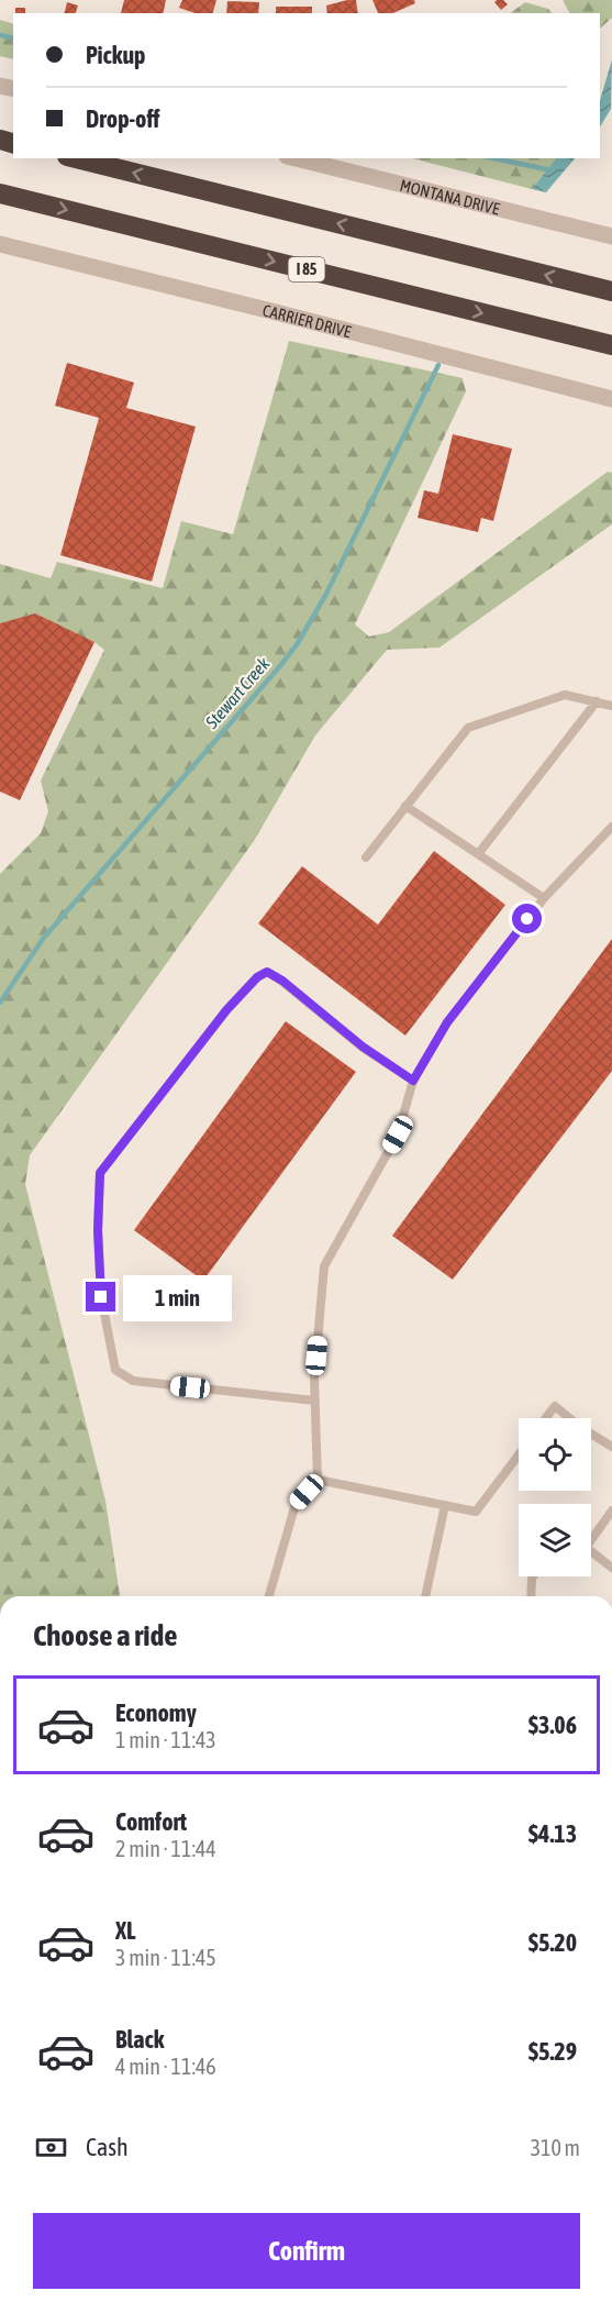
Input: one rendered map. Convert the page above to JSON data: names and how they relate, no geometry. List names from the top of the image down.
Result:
{
  "streets": {
    "highway": ["I 85"],
    "street": ["MONTANA DRIVE", "CARRIER DRIVE"]
  },
  "water": ["Stewart Creek"],
  "page": {
    "banner": ["Pickup", "Drop-off"],
    "bubble": "1 min",
    "heading": "Choose a ride",
    "list": [
      {
        "name": "Economy",
        "note": "1 min · 11:43",
        "value": "$3.06"
      },
      {
        "name": "Comfort",
        "note": "2 min · 11:44",
        "value": "$4.13"
      },
      {
        "name": "XL",
        "note": "3 min · 11:45",
        "value": "$5.20"
      },
      {
        "name": "Black",
        "note": "4 min · 11:46",
        "value": "$5.29"
      }
    ],
    "pay": ["Cash", "310 m"],
    "buttons": "Confirm"
  }
}
